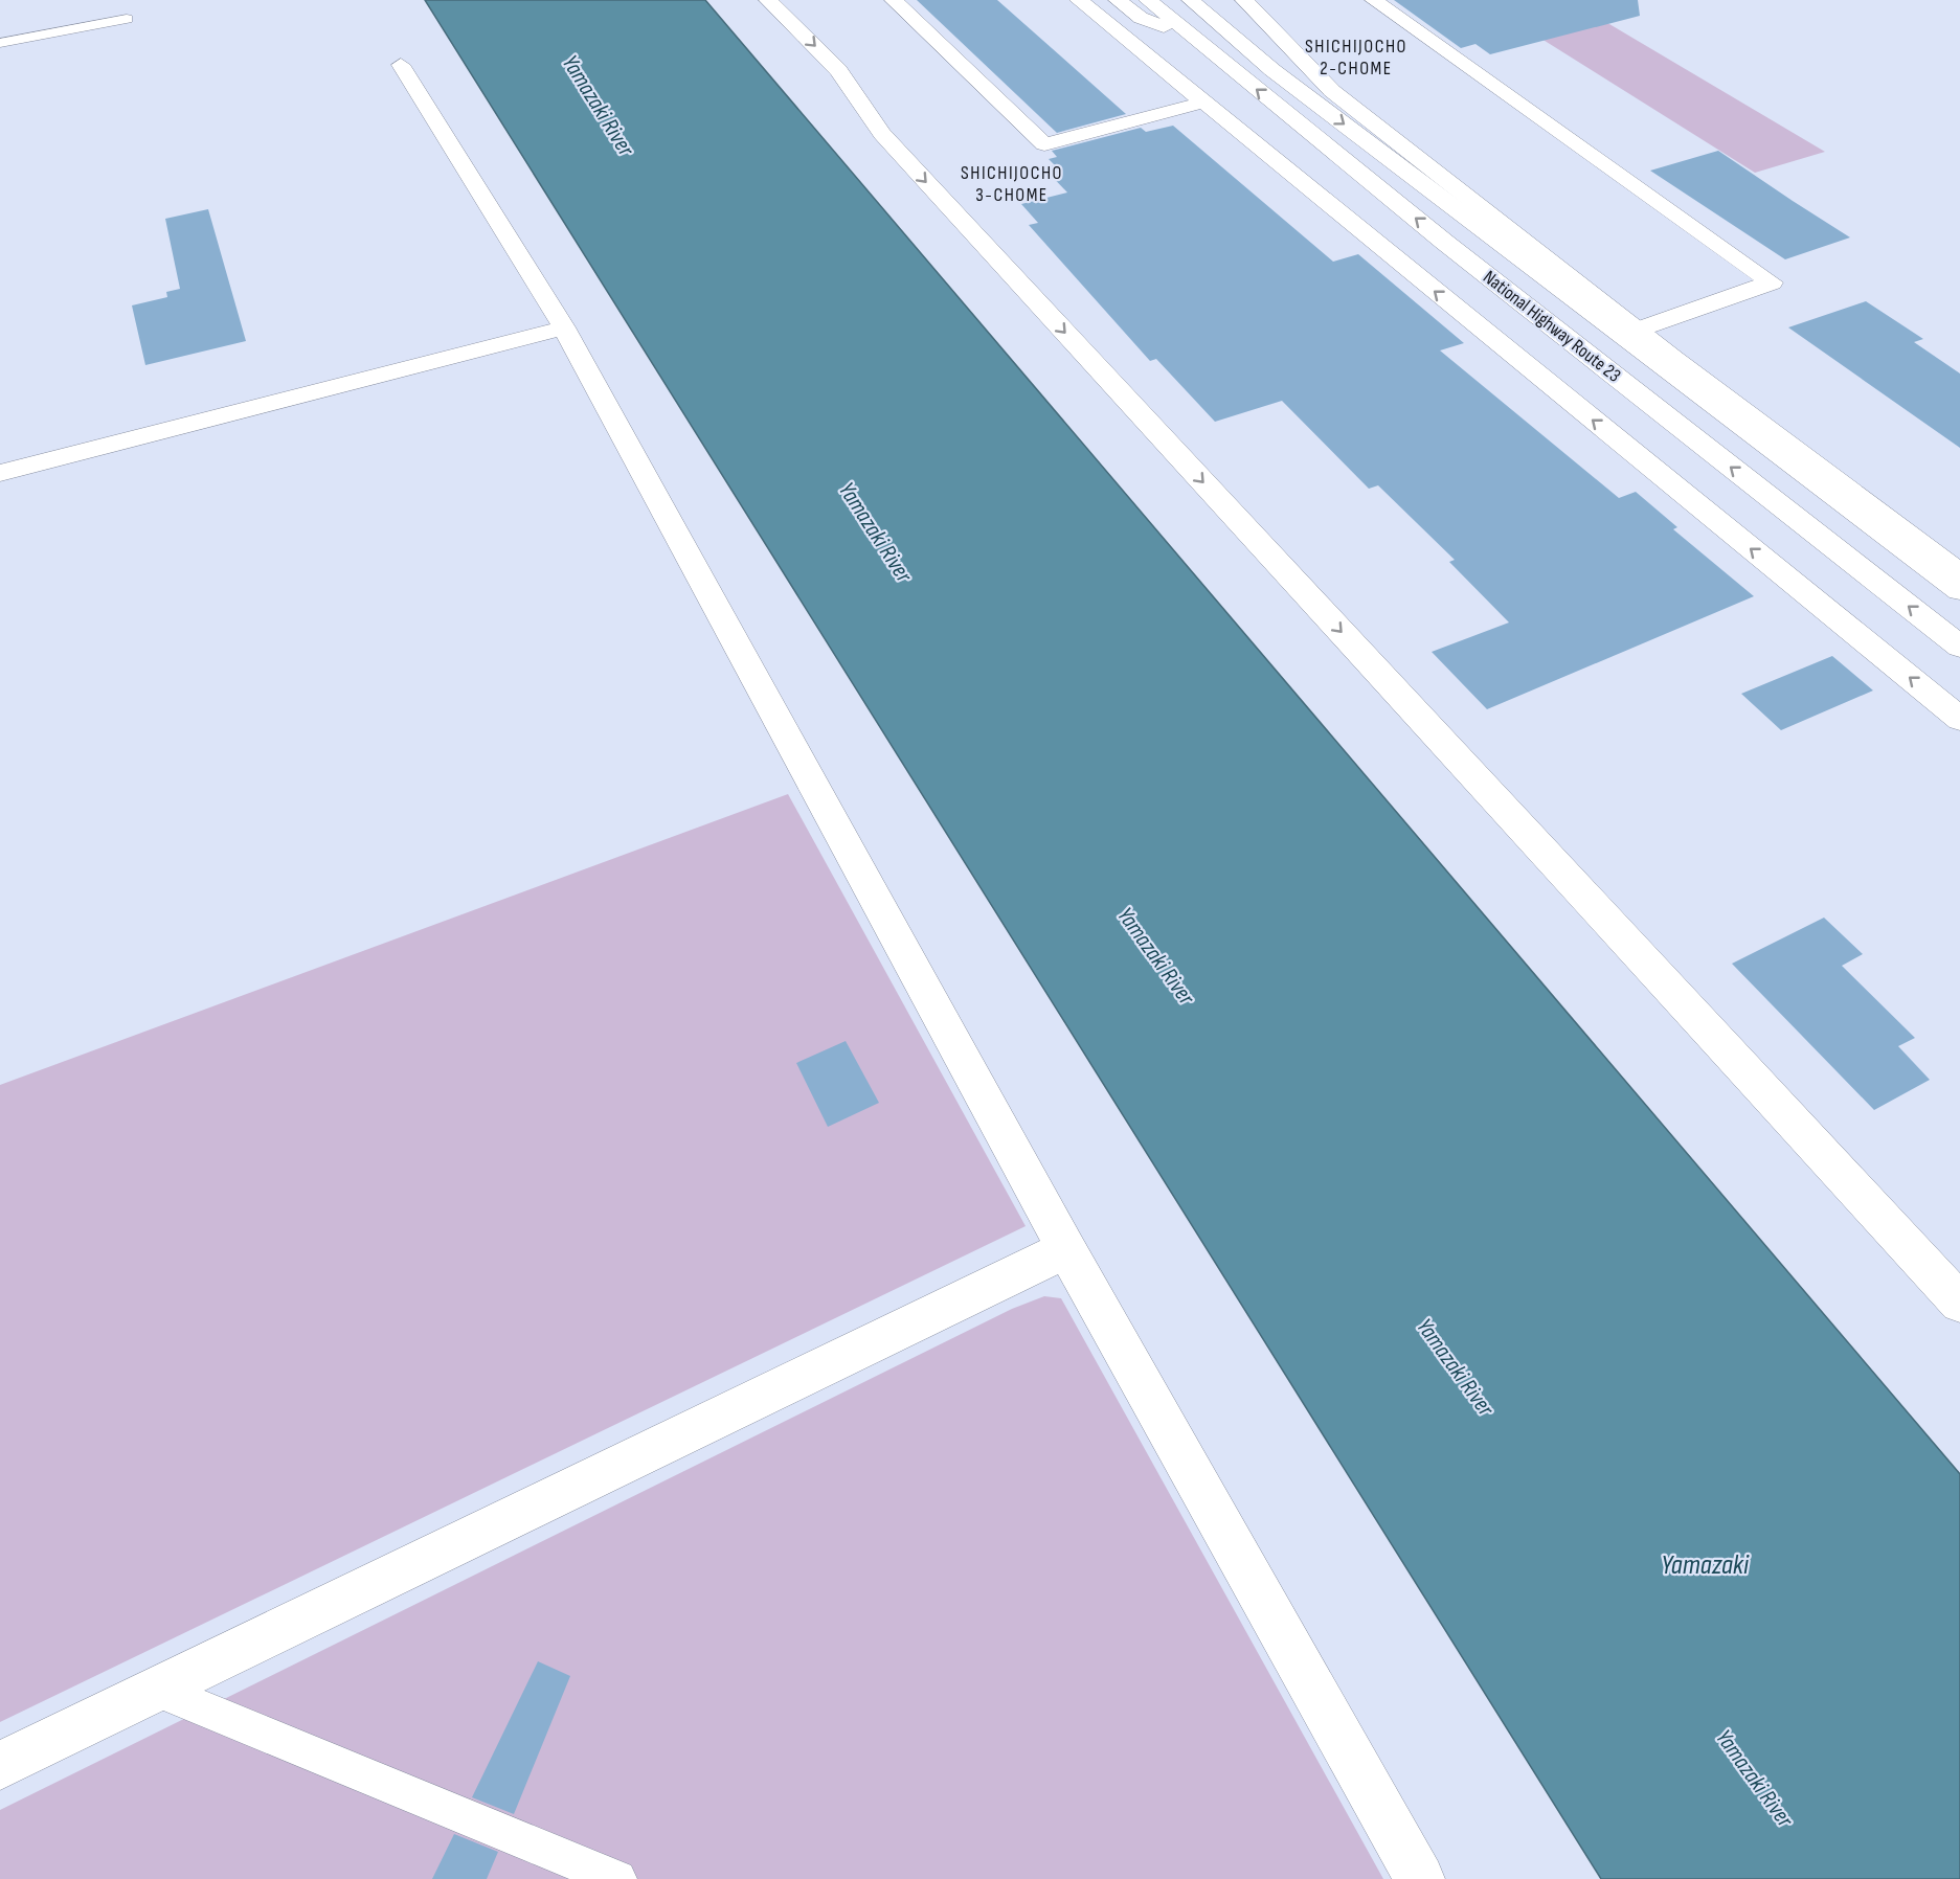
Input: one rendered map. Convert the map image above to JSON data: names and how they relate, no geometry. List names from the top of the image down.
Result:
{
  "streets": {
    "main road": ["National Highway Route 23"]
  },
  "districts": ["SHICHIJOCHO 2-CHOME", "SHICHIJOCHO 3-CHOME"],
  "water": ["Yamazaki River", "Yamazaki"]
}
